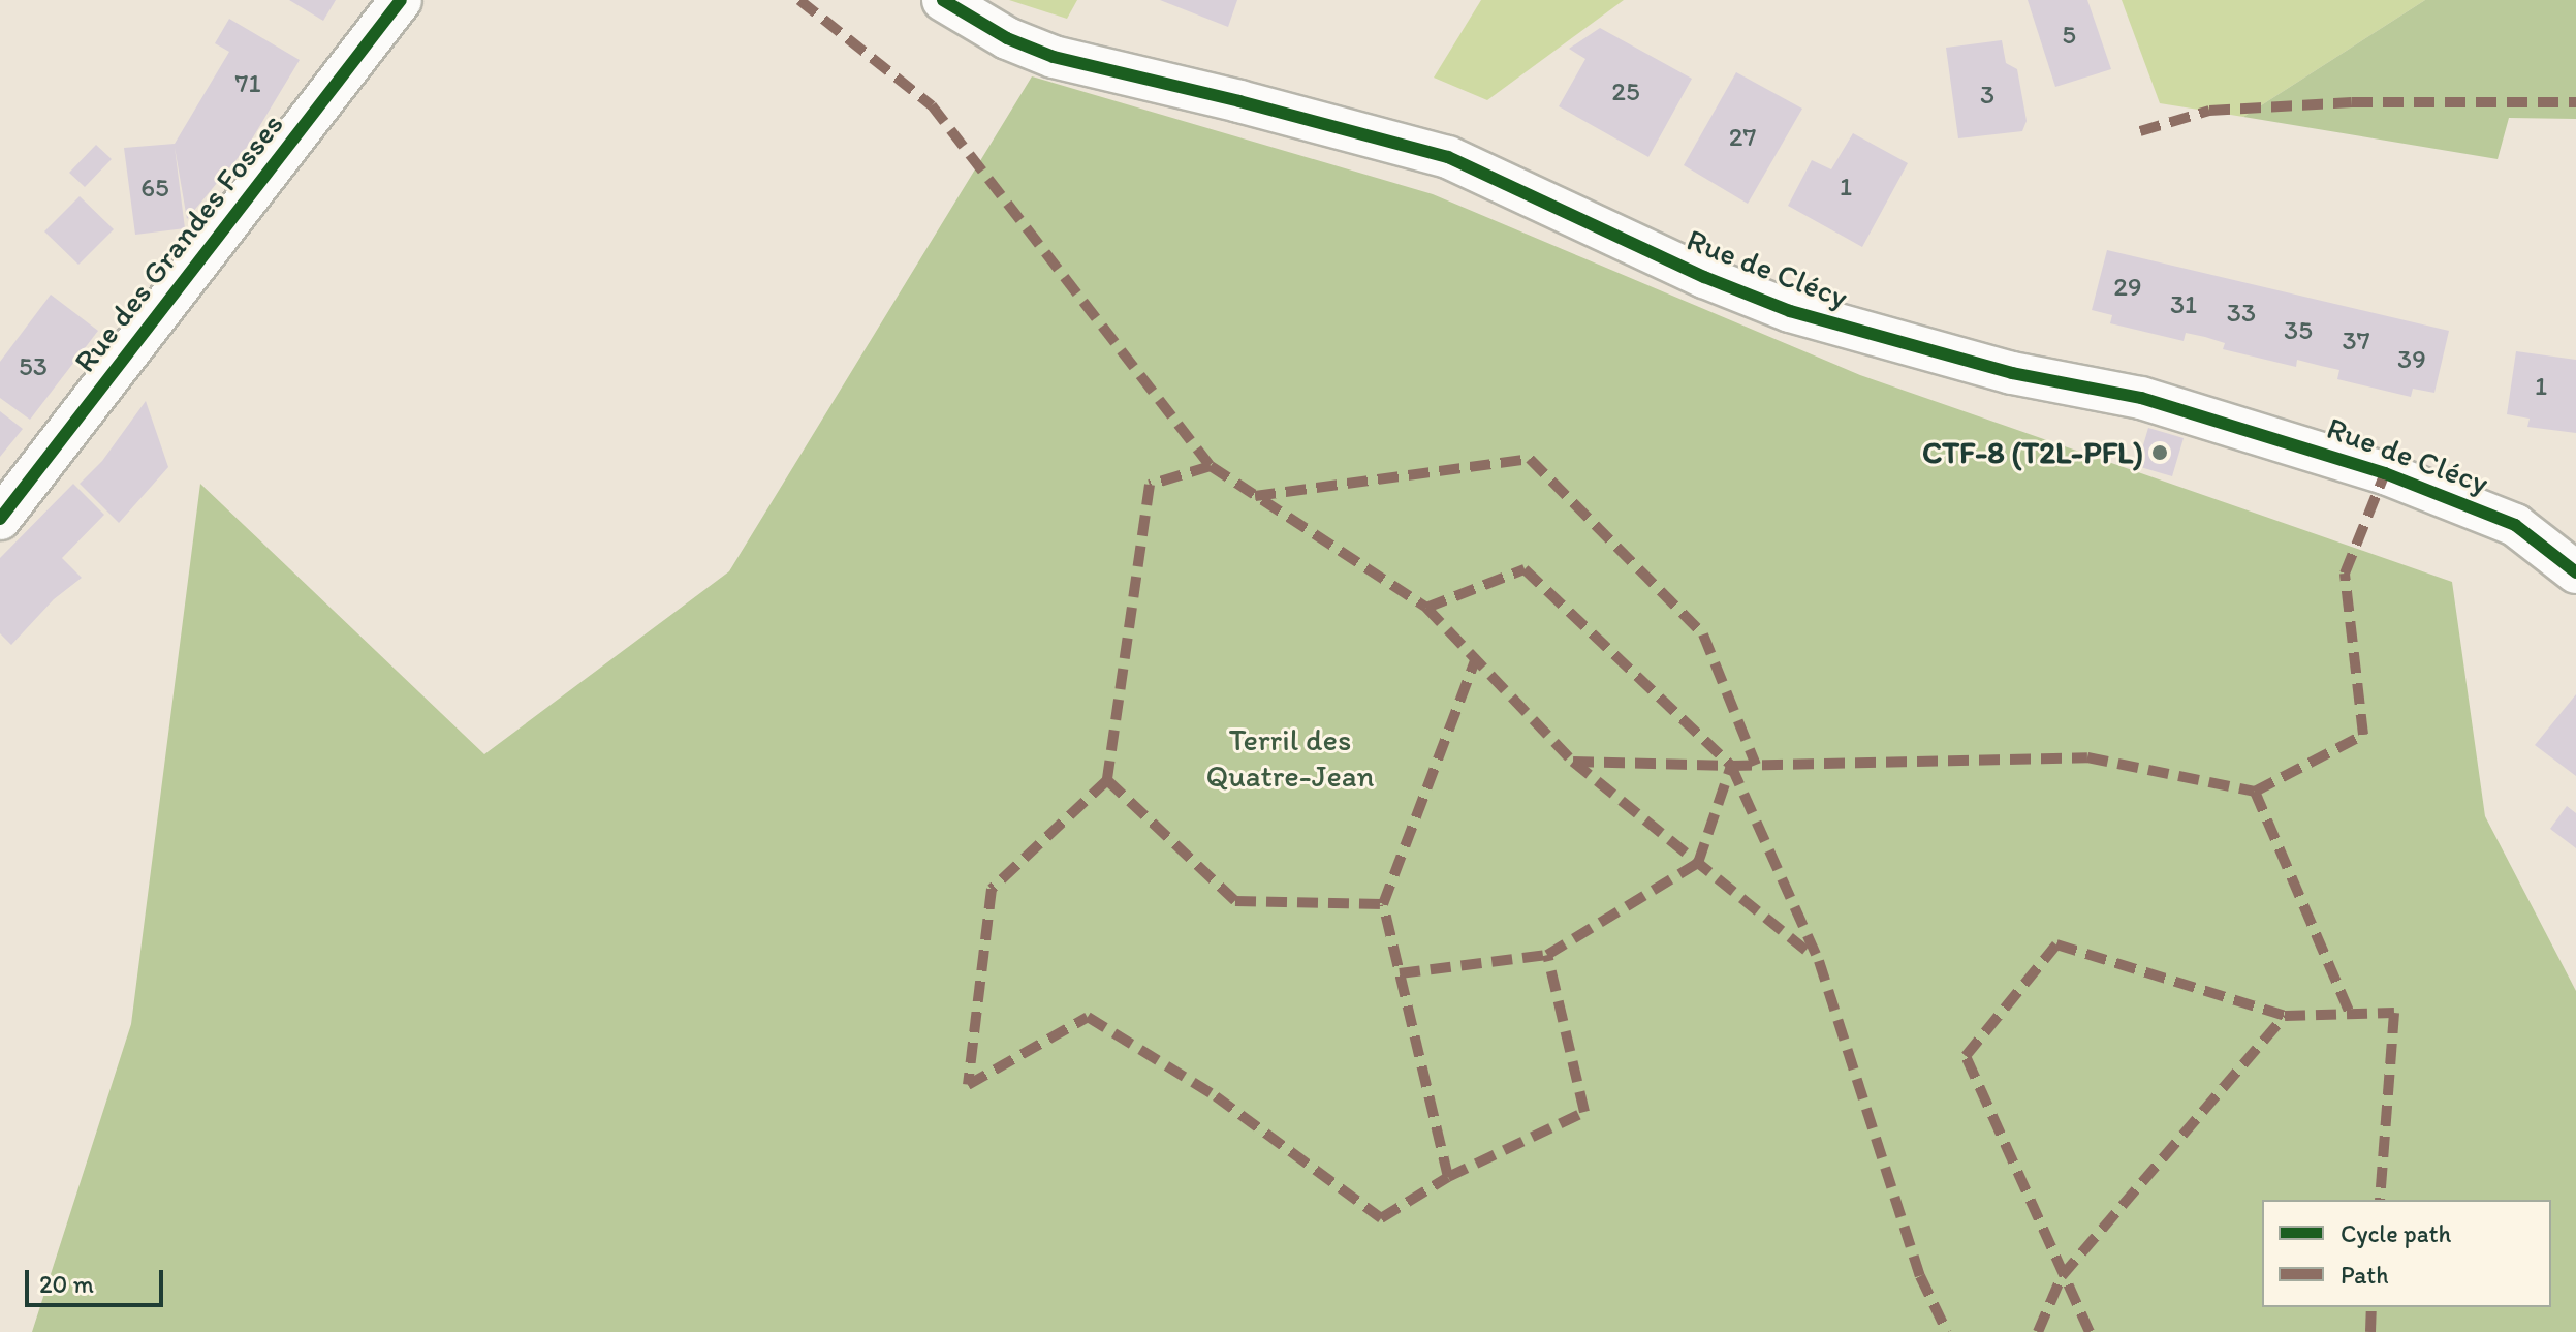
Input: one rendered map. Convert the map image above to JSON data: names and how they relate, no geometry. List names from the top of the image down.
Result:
{
  "streets": {
    "street": ["Rue des Grandes Fosses", "Rue de Clécy"]
  },
  "parks": ["Terril des Quatre-Jean"],
  "places": ["CTF-8 (T2L-PFL)"],
  "house_numbers": [
    "5",
    "71",
    "25",
    "3",
    "27",
    "1",
    "65",
    "29",
    "31",
    "33",
    "35",
    "37",
    "39",
    "53",
    "1"
  ],
  "legend": ["Cycle path", "Path"],
  "scale_bar": "20 m"
}
